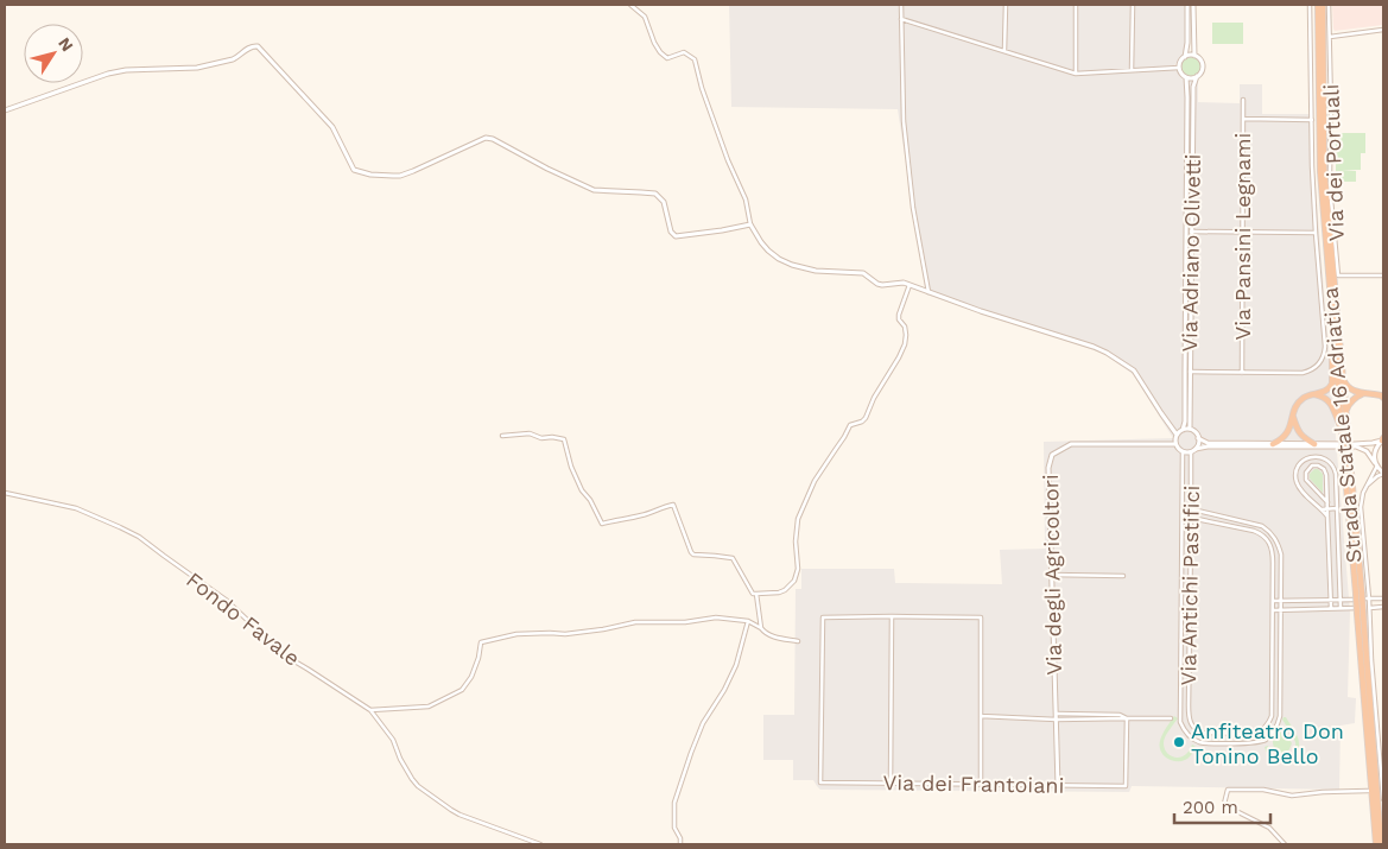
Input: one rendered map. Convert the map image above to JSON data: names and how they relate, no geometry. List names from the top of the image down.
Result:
{
  "streets": {
    "highway": ["Strada Statale 16 Adriatica"],
    "street": [
      "Via dei Portuali",
      "Via Pansini Legnami",
      "Via Adriano Olivetti",
      "Via degli Agricoltori",
      "Via Antichi Pastifici",
      "Fondo Favale",
      "Via dei Frantoiani"
    ]
  },
  "crossings": [
    ["Via Adriano Olivetti", "Via degli Agricoltori"],
    ["Via Adriano Olivetti", "Via Antichi Pastifici"],
    ["Via degli Agricoltori", "Via Antichi Pastifici"],
    ["Via degli Agricoltori", "Via dei Frantoiani"]
  ],
  "places": ["Anfiteatro Don Tonino Bello"],
  "scale_bar": "200 m",
  "north": "top right"
}
